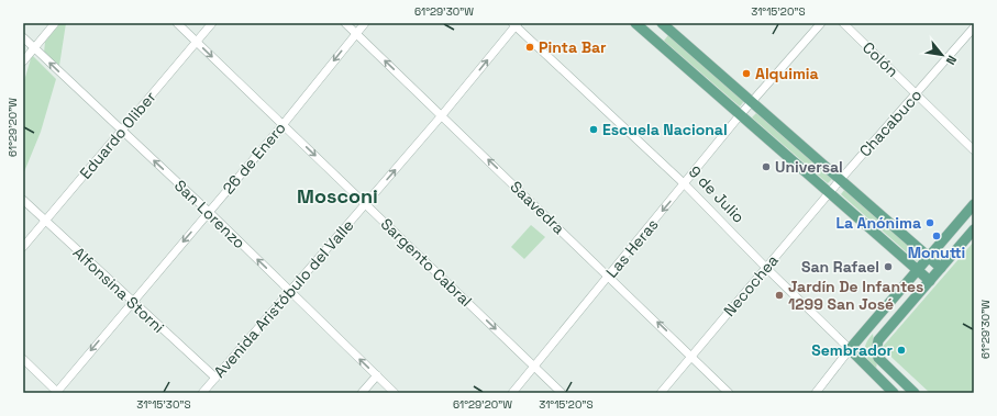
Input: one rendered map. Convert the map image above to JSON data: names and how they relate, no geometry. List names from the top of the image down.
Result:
{
  "streets": {
    "main road": ["9 de Julio"],
    "street": [
      "Colón",
      "Chacabuco",
      "Eduardo Oliber",
      "26 de Enero",
      "Saavedra",
      "San Lorenzo",
      "Las Heras",
      "Sargento Cabral",
      "Necochea",
      "Alfonsina Storni",
      "Avenida Aristóbulo del Valle"
    ]
  },
  "crossings": [
    ["Colón", "Chacabuco"],
    ["Chacabuco", "Necochea"],
    ["Eduardo Oliber", "San Lorenzo"],
    ["Eduardo Oliber", "Sargento Cabral"],
    ["Eduardo Oliber", "Alfonsina Storni"],
    ["26 de Enero", "Saavedra"],
    ["26 de Enero", "San Lorenzo"],
    ["26 de Enero", "Sargento Cabral"],
    ["26 de Enero", "Alfonsina Storni"],
    ["9 de Julio", "Las Heras"],
    ["9 de Julio", "Necochea"],
    ["9 de Julio", "Avenida Aristóbulo del Valle"],
    ["Saavedra", "Las Heras"],
    ["Saavedra", "Necochea"],
    ["Saavedra", "Avenida Aristóbulo del Valle"],
    ["San Lorenzo", "Avenida Aristóbulo del Valle"],
    ["Las Heras", "Sargento Cabral"],
    ["Sargento Cabral", "Avenida Aristóbulo del Valle"],
    ["Alfonsina Storni", "Avenida Aristóbulo del Valle"]
  ],
  "one_way": [
    "26 de Enero",
    "Saavedra",
    "San Lorenzo",
    "Sargento Cabral",
    "Avenida Aristóbulo del Valle"
  ],
  "districts": ["Mosconi"],
  "places": [
    "Pinta Bar",
    "Alquimia",
    "Escuela Nacional",
    "Universal",
    "La Anónima",
    "Monutti",
    "San Rafael",
    "Jardín De Infantes 1299 San José",
    "Sembrador"
  ],
  "north": "bottom right",
  "coordinates": [
    "61°29'30\"W",
    "31°15'20\"S",
    "61°29'20\"W",
    "31°15'30\"S"
  ]
}
